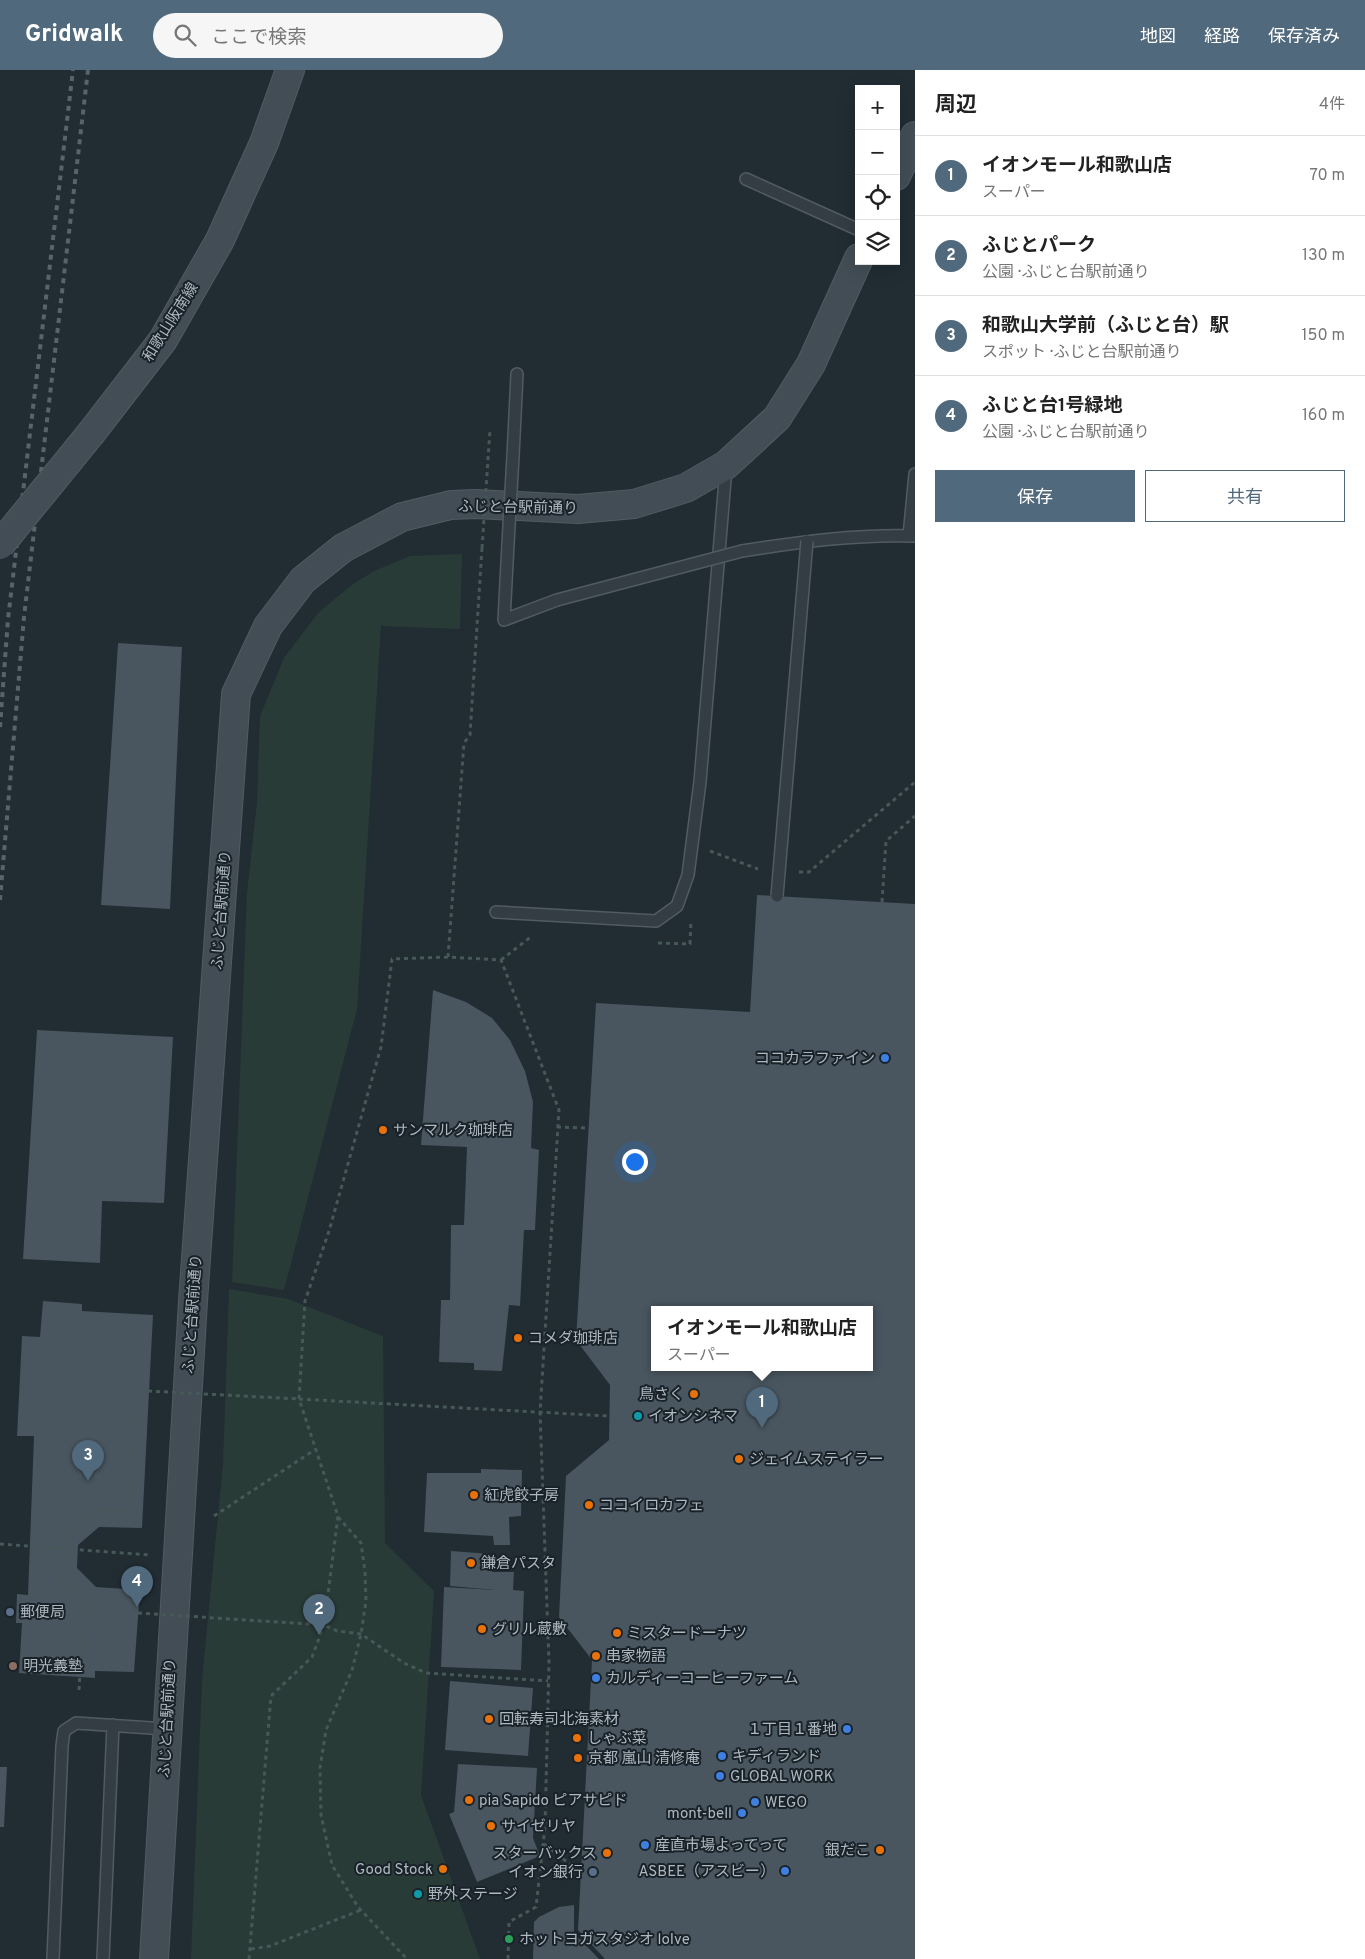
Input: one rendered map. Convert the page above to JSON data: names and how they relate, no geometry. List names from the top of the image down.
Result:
{
  "streets": {
    "street": ["和歌山阪南線", "ふじと台駅前通り"]
  },
  "places": [
    "ココカラファイン",
    "サンマルク珈琲店",
    "コメダ珈琲店",
    "鳥さく",
    "イオンシネマ",
    "ジェイムステイラー",
    "紅虎餃子房",
    "ココイロカフェ",
    "鎌倉パスタ",
    "郵便局",
    "グリル蔵敷",
    "ミスタードーナツ",
    "串家物語",
    "明光義塾",
    "カルディーコーヒーファーム",
    "回転寿司北海素材",
    "１丁目１番地",
    "しゃぶ菜",
    "キディランド",
    "京都 嵐山 清修庵",
    "GLOBAL WORK",
    "pia Sapido ピアサピド",
    "WEGO",
    "mont-bell",
    "サイゼリヤ",
    "産直市場よってって",
    "銀だこ",
    "スターバックス",
    "Good Stock",
    "ASBEE（アスビー）",
    "イオン銀行",
    "野外ステージ",
    "ホットヨガスタジオ loIve"
  ],
  "page": {
    "header": "Gridwalk",
    "search": "ここで検索",
    "nav": ["地図", "経路", "保存済み"],
    "heading": ["周辺", "4件"],
    "map_buttons": ["+", "−"],
    "list": [
      {
        "mark": "1",
        "name": "イオンモール和歌山店",
        "note": "スーパー",
        "value": "70 m"
      },
      {
        "mark": "2",
        "name": "ふじとパーク",
        "note": "公園 · ふじと台駅前通り",
        "value": "130 m"
      },
      {
        "mark": "3",
        "name": "和歌山大学前（ふじと台）駅",
        "note": "スポット · ふじと台駅前通り",
        "value": "150 m"
      },
      {
        "mark": "4",
        "name": "ふじと台1号緑地",
        "note": "公園 · ふじと台駅前通り",
        "value": "160 m"
      }
    ],
    "buttons": ["保存", "共有"],
    "popup": ["イオンモール和歌山店", "スーパー"],
    "pins": [
      "1",
      "3",
      "4",
      "2"
    ]
  }
}
